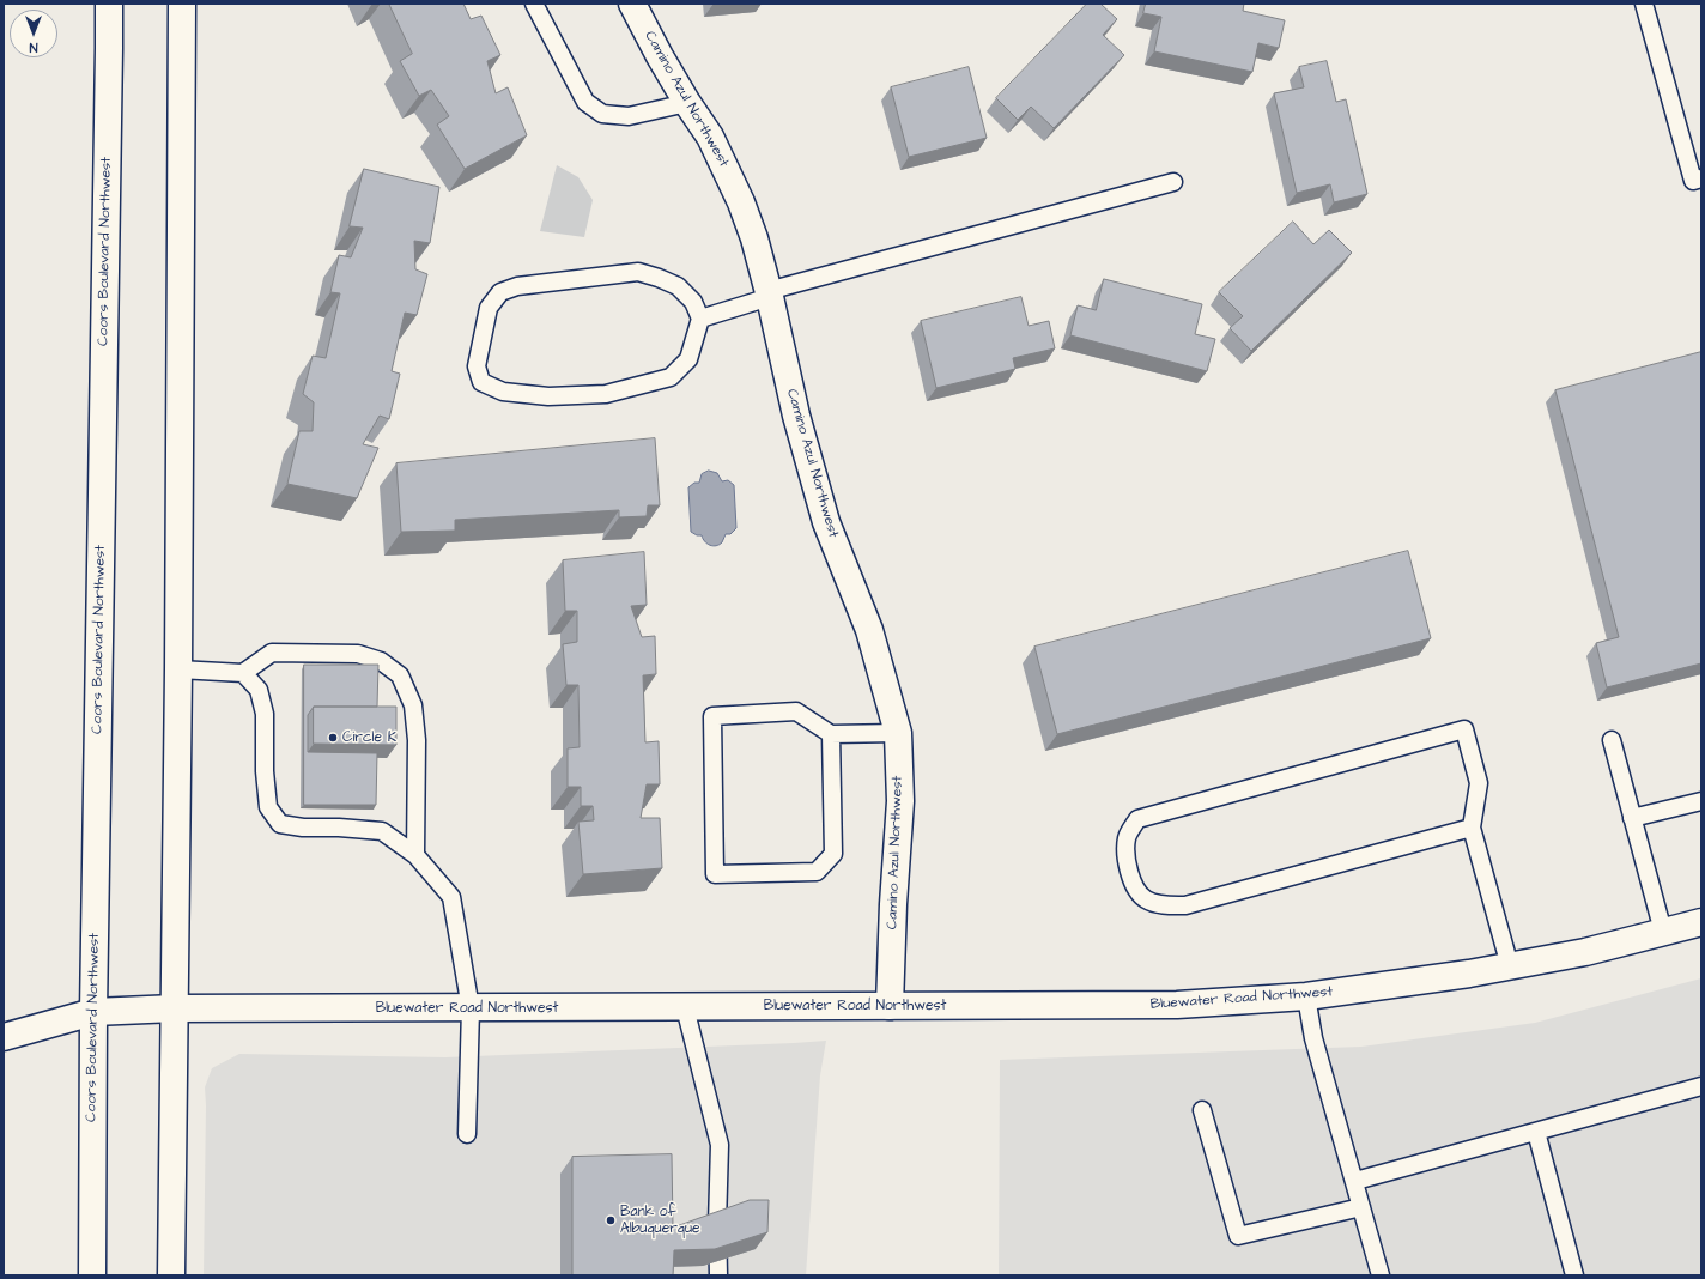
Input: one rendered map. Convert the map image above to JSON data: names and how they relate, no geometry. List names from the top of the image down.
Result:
{
  "streets": {
    "street": ["Camino Azul Northwest", "Coors Boulevard Northwest", "Bluewater Road Northwest"]
  },
  "crossings": [
    ["Camino Azul Northwest", "Bluewater Road Northwest"],
    ["Coors Boulevard Northwest", "Bluewater Road Northwest"]
  ],
  "places": ["Circle K", "Bank of Albuquerque"],
  "north": "bottom"
}
